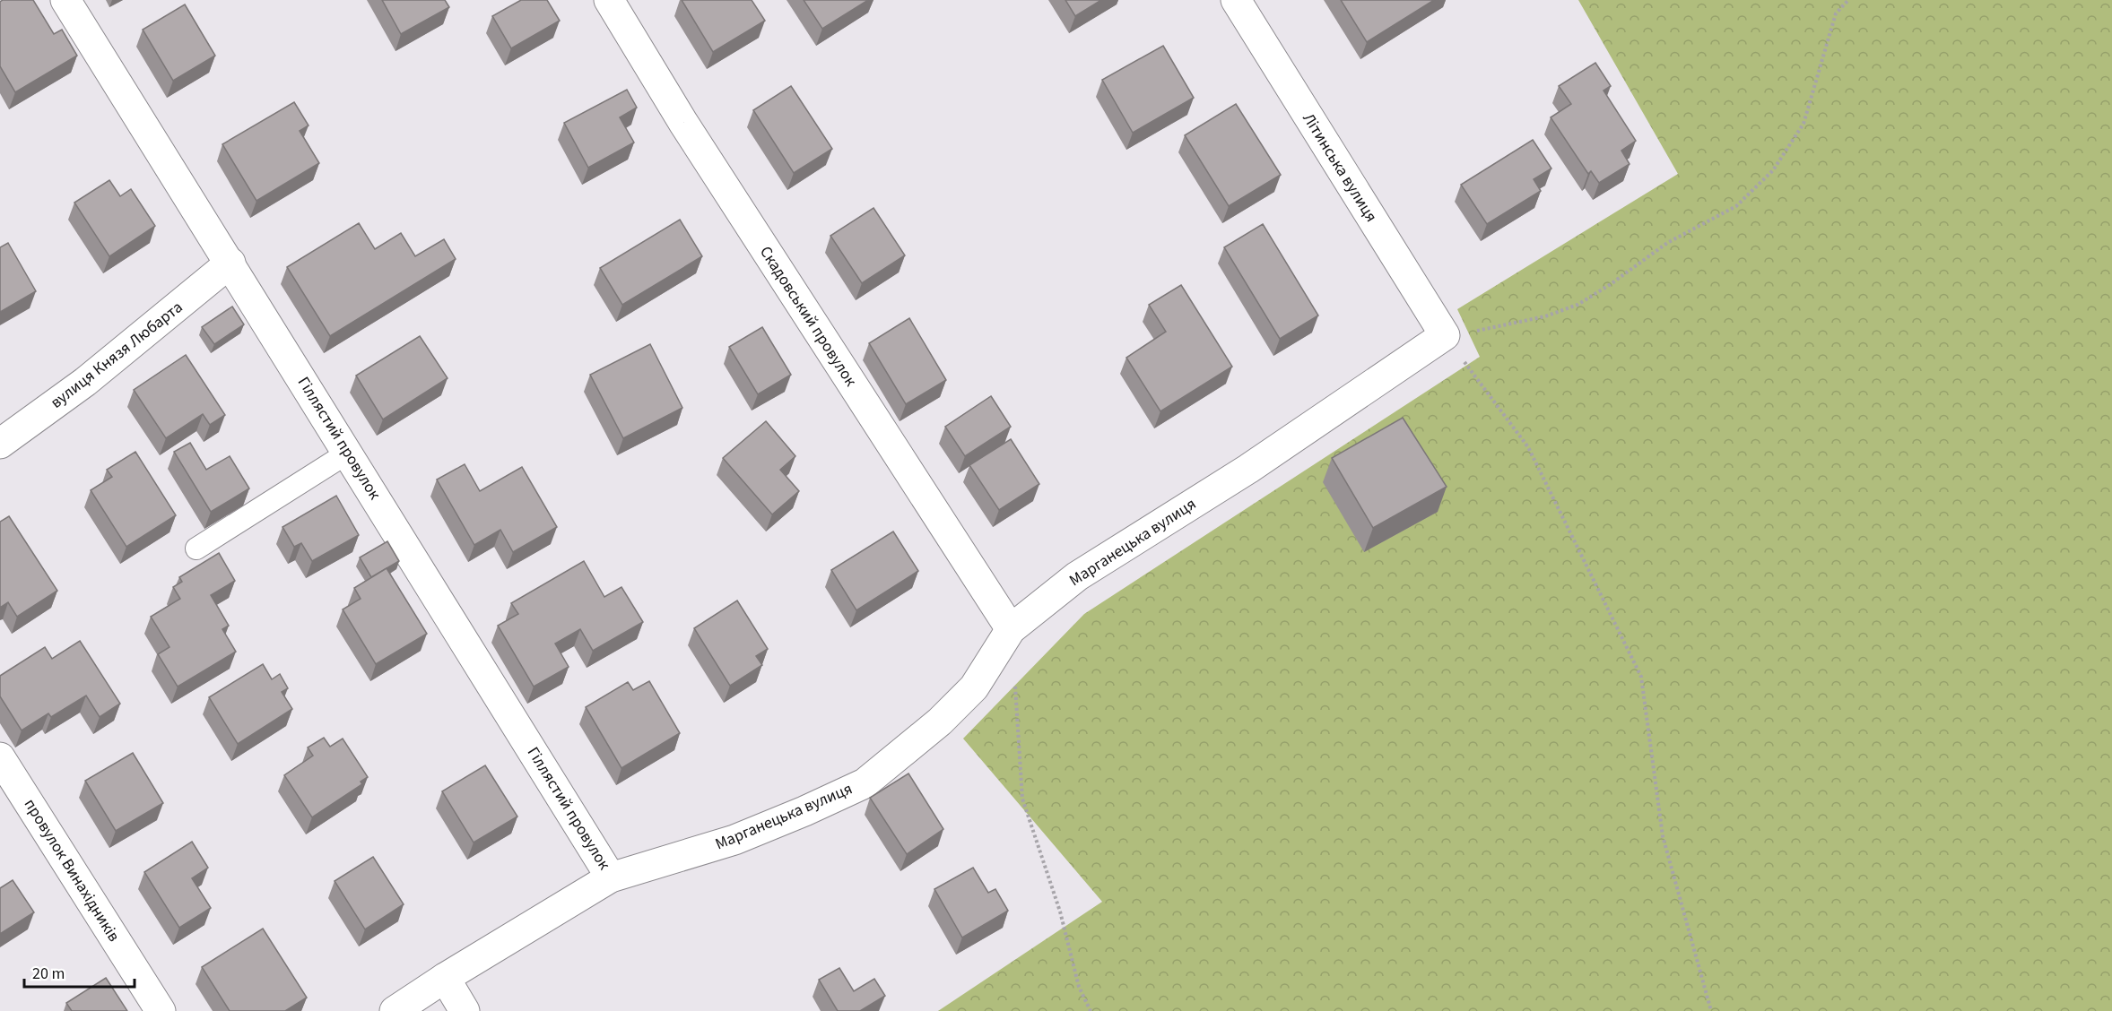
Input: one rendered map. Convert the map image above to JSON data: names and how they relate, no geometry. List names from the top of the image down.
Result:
{
  "streets": {
    "street": [
      "Літинська вулиця",
      "Скадовський провулок",
      "вулиця Князя Любарта",
      "Гіллястий провулок",
      "Марганецька вулиця",
      "провулок Винахідників"
    ]
  },
  "crossings": [
    ["Літинська вулиця", "Марганецька вулиця"],
    ["Скадовський провулок", "Марганецька вулиця"],
    ["вулиця Князя Любарта", "Гіллястий провулок"],
    ["Гіллястий провулок", "Марганецька вулиця"]
  ],
  "scale_bar": "20 m"
}
